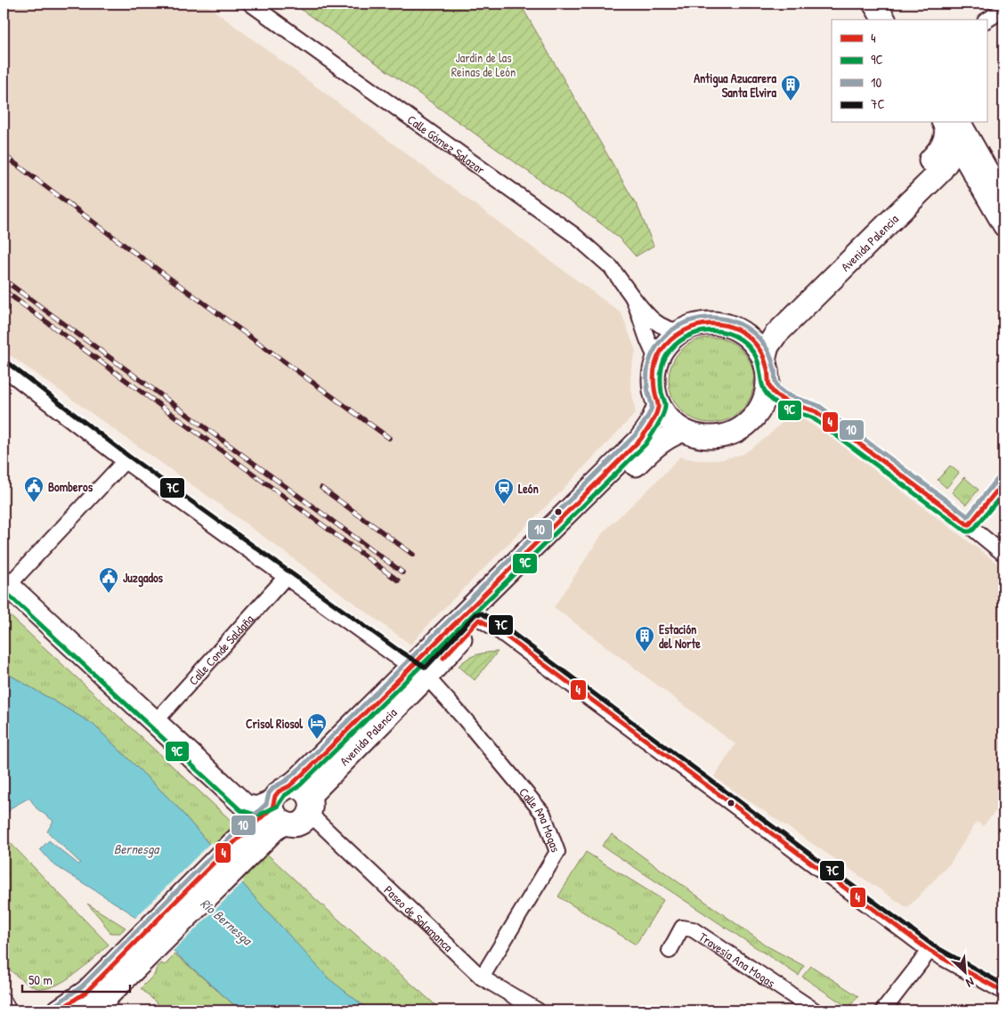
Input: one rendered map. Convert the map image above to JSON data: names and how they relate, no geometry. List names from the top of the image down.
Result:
{
  "streets": {
    "main road": ["Avenida Palencia"],
    "street": [
      "Calle Gómez Salazar",
      "Calle Conde Saldaña",
      "Calle Ana Mogas",
      "Paseo de Salamanca",
      "Travesía Ana Mogas"
    ]
  },
  "crossings": [
    ["Calle Gómez Salazar", "Avenida Palencia"],
    ["Avenida Palencia", "Calle Ana Mogas"],
    ["Avenida Palencia", "Paseo de Salamanca"],
    ["Calle Ana Mogas", "Paseo de Salamanca"]
  ],
  "water": ["Bernesga", "Río Bernesga"],
  "parks": ["Jardín de las Reinas de León"],
  "places": {
    "building": ["Antigua Azucarera Santa Elvira", "Estación del Norte"],
    "public building": ["Bomberos", "Juzgados"],
    "station": ["León"],
    "hotel": ["Crisol Riosol"]
  },
  "lines": [
    "transit line 10",
    "transit line 4",
    "transit line 9C",
    "transit line 7C"
  ],
  "legend": [
    "4",
    "9C",
    "10",
    "7C"
  ],
  "scale_bar": "50 m",
  "north": "bottom right"
}
